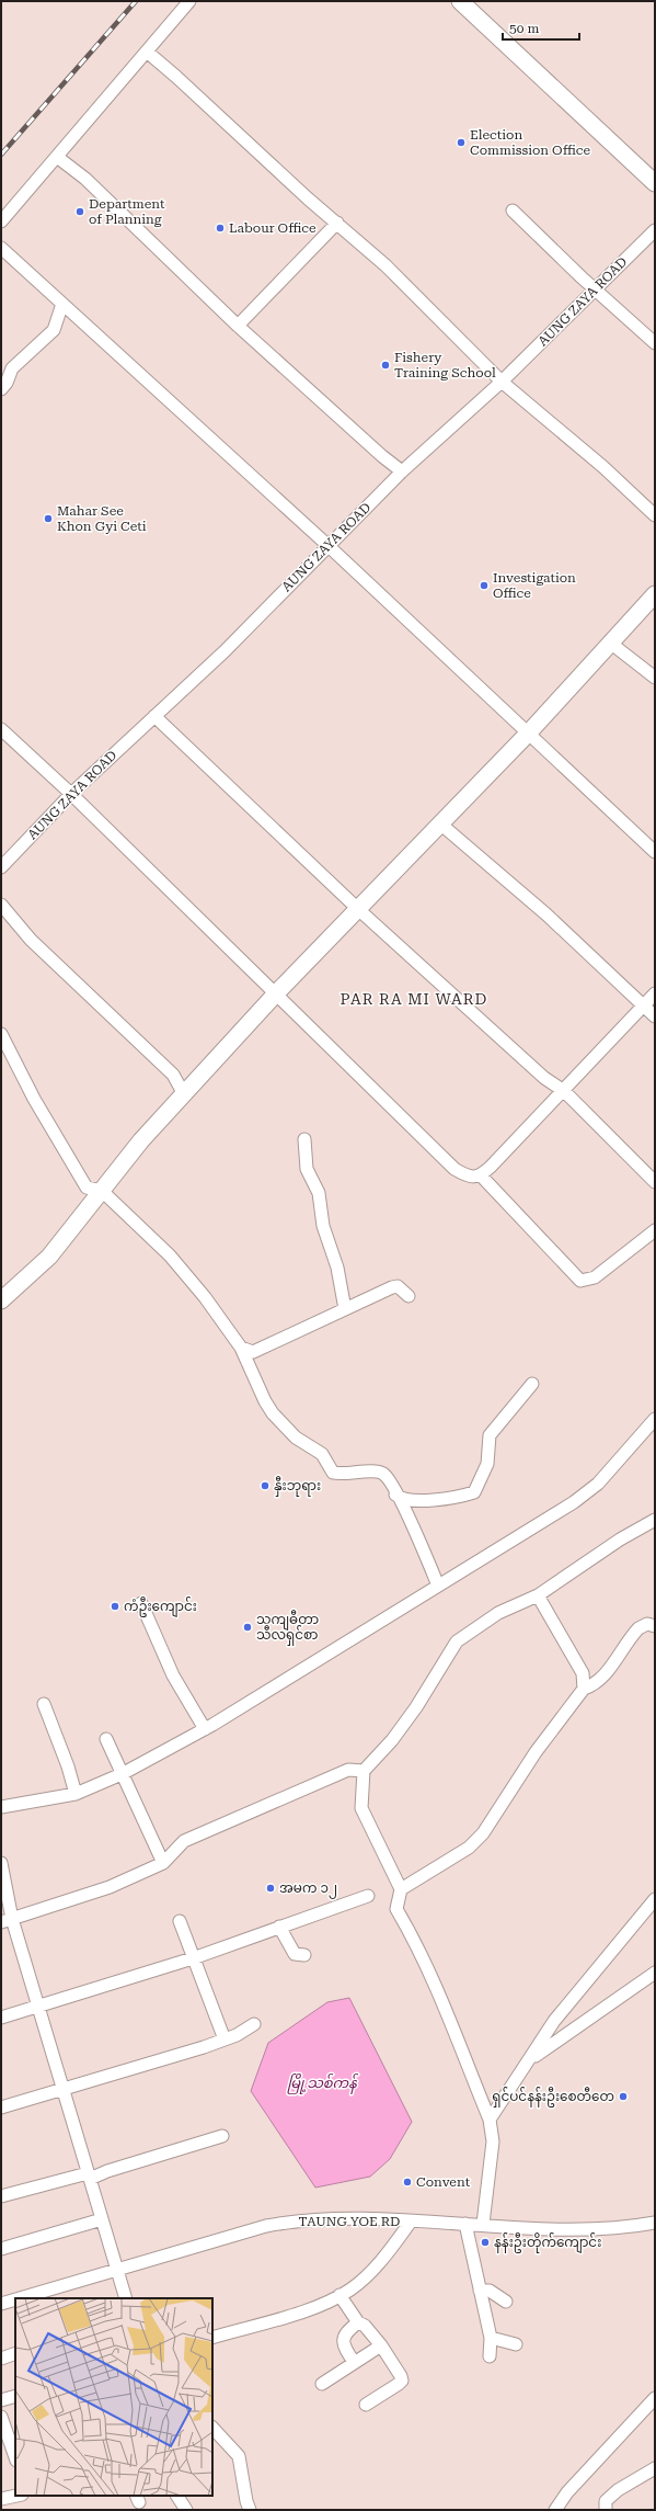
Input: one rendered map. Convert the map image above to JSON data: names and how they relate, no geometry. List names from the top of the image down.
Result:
{
  "streets": {
    "street": ["AUNG ZAYA ROAD", "TAUNG YOE RD"]
  },
  "districts": ["PAR RA MI WARD"],
  "water": ["မြို့သစ်ကန်"],
  "places": [
    "Election Commission Office",
    "Department of Planning",
    "Labour Office",
    "Fishery Training School",
    "Mahar See Khon Gyi Ceti",
    "Investigation Office",
    "နှီးဘုရား",
    "ကံဦးကျောင်း",
    "သကျဓီတာ သီလရှင်စာ",
    "အမက ၁၂",
    "ရှင်ပင်နန်းဦးစေတီတေ",
    "Convent",
    "နန်းဦးတိုက်ကျောင်း"
  ],
  "scale_bar": "50 m"
}
